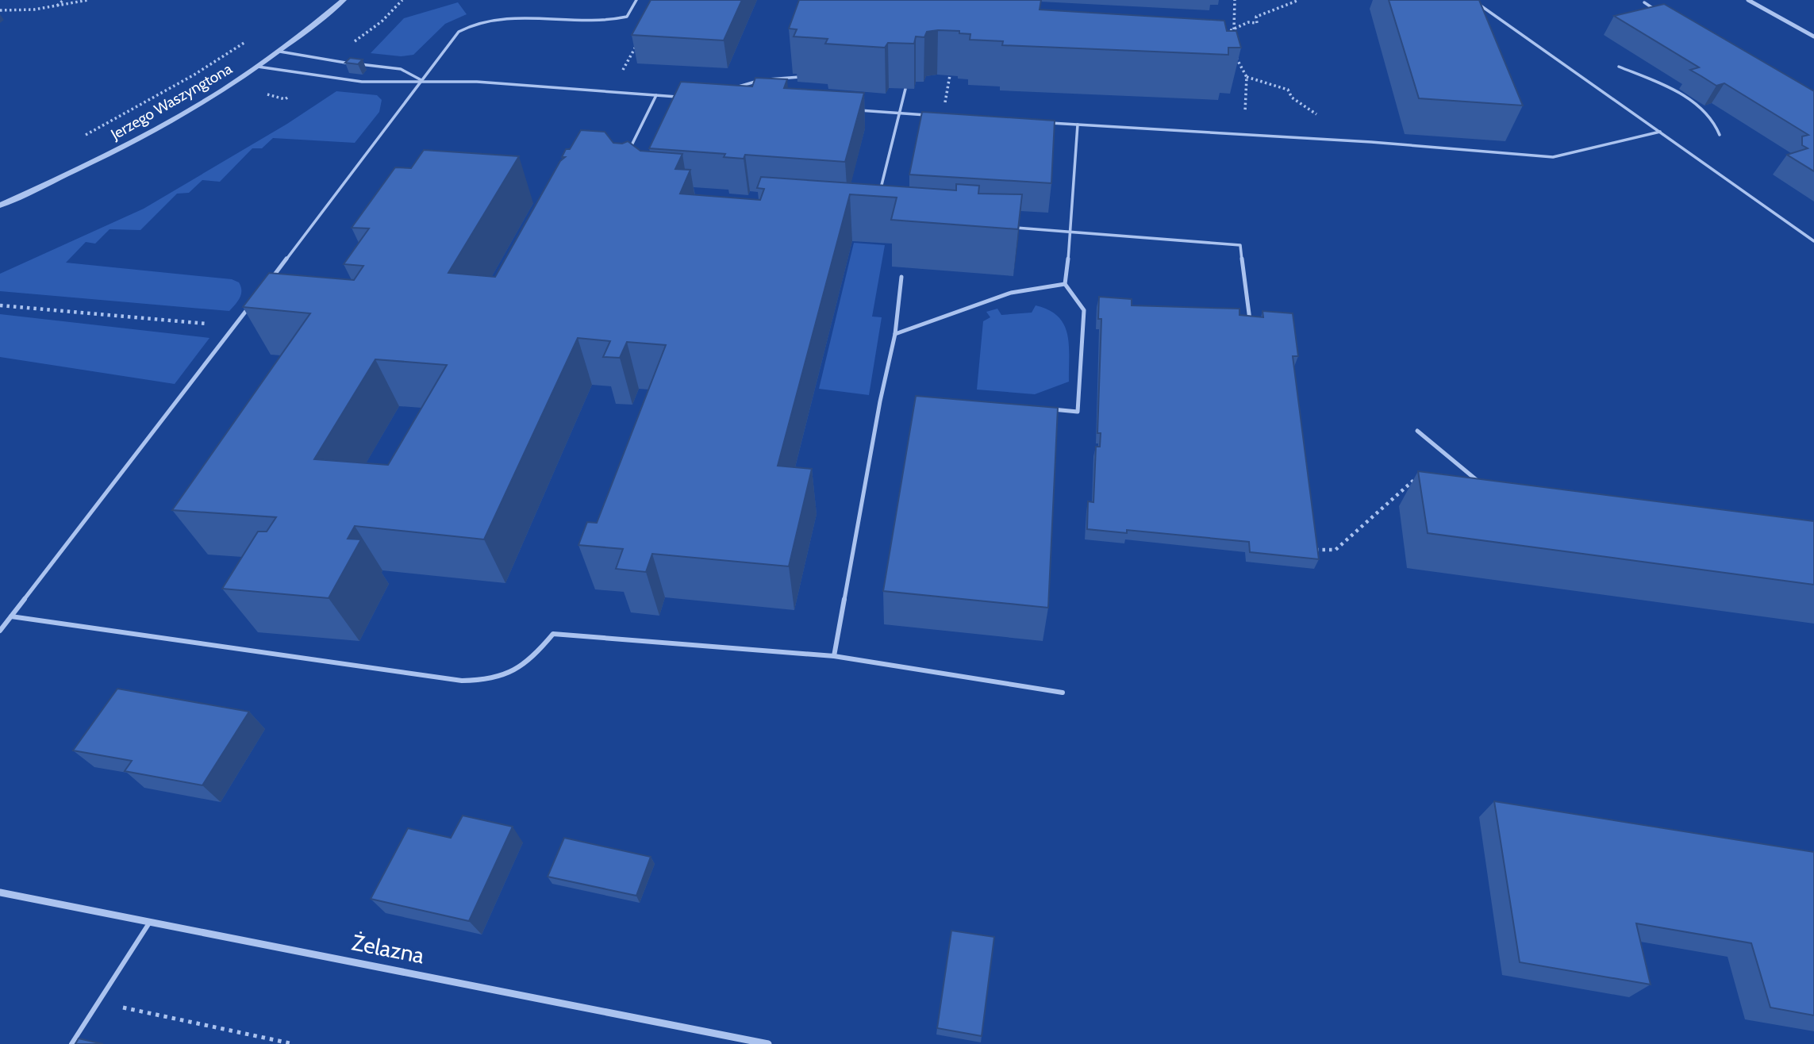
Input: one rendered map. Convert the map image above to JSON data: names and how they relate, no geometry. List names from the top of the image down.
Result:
{
  "streets": {
    "street": ["Jerzego Waszyngtona", "Żelazna"]
  }
}
